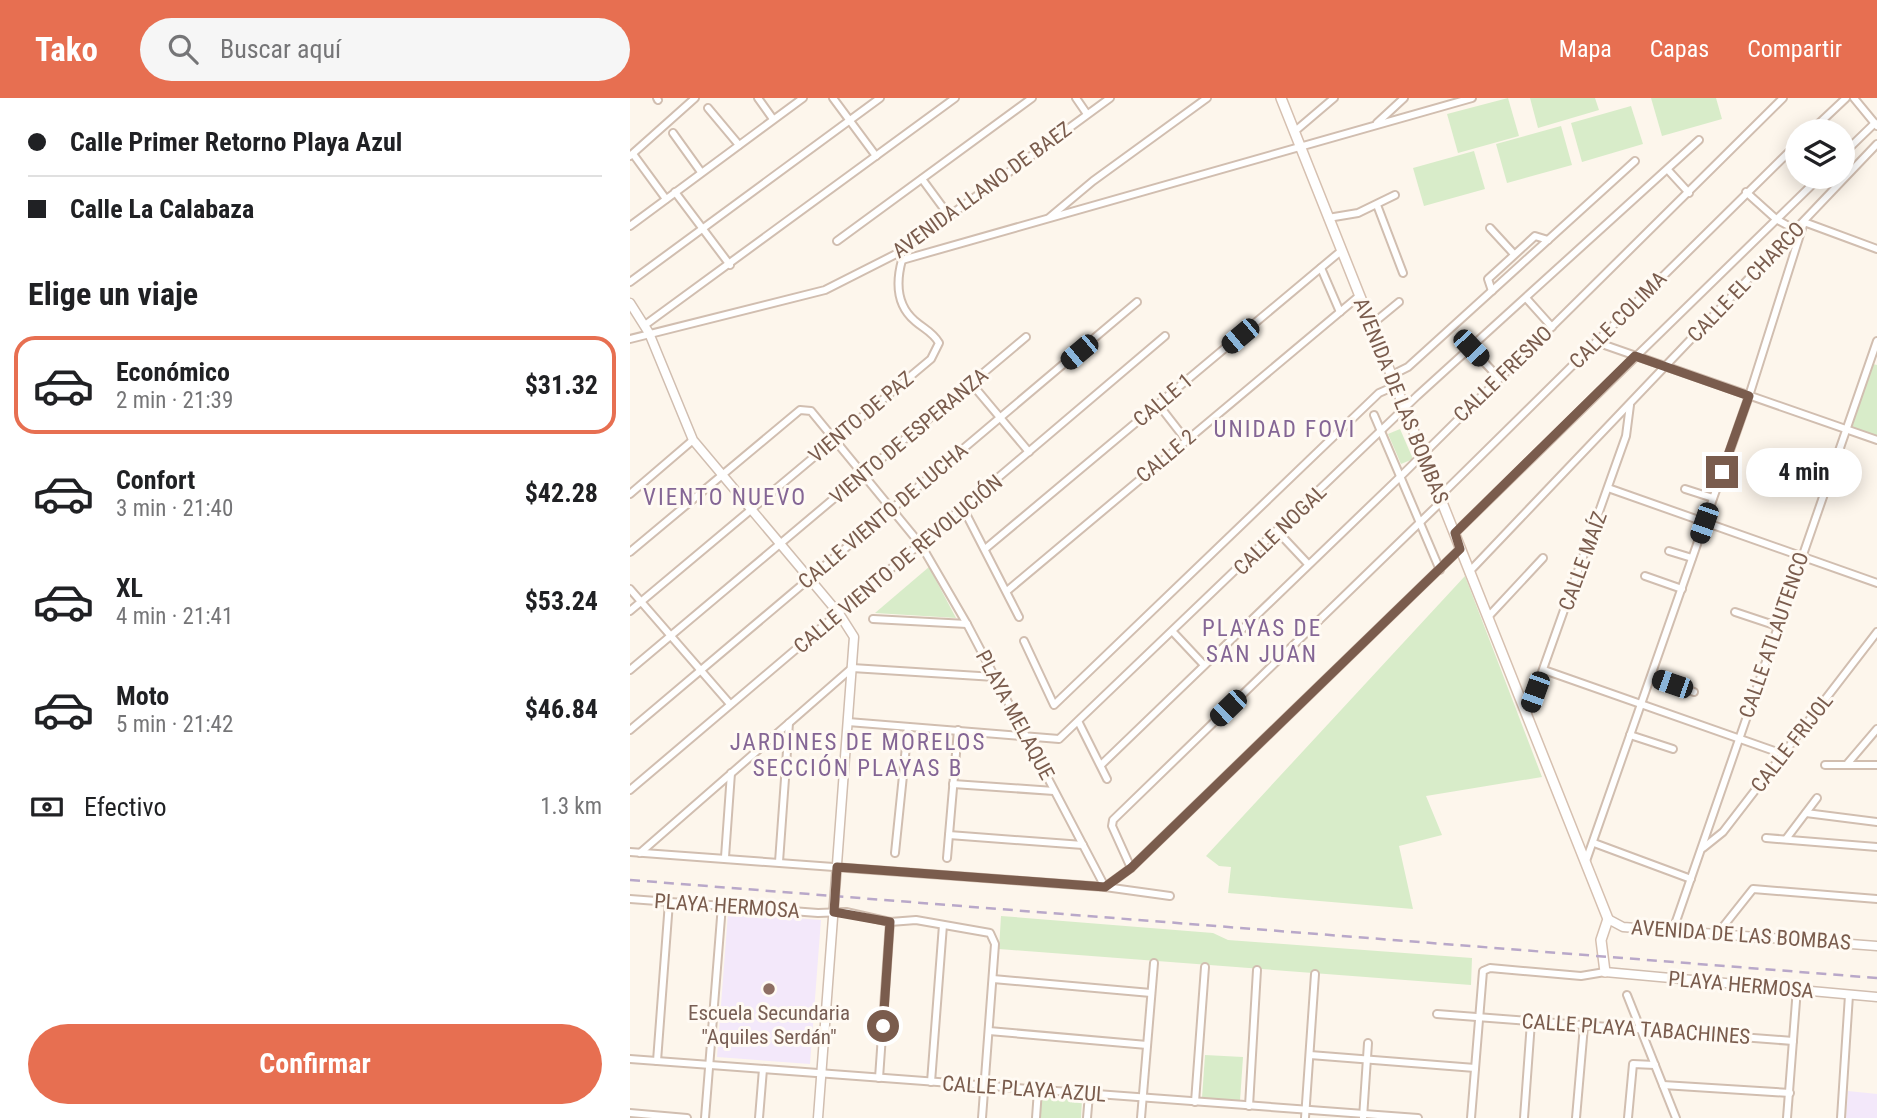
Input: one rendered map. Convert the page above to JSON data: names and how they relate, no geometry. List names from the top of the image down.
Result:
{
  "streets": {
    "main road": ["AVENIDA DE LAS BOMBAS"],
    "street": [
      "AVENIDA LLANO DE BAEZ",
      "CALLE EL CHARCO",
      "CALLE COLIMA",
      "CALLE FRESNO",
      "CALLE 1",
      "VIENTO DE PAZ",
      "VIENTO DE ESPERANZA",
      "CALLE 2",
      "CALLE VIENTO DE LUCHA",
      "CALLE NOGAL",
      "CALLE MAÍZ",
      "CALLE VIENTO DE REVOLUCIÓN",
      "CALLE ATLAUTENCO",
      "PLAYA MELAQUE",
      "CALLE FRIJOL",
      "PLAYA HERMOSA",
      "CALLE PLAYA TABACHINES",
      "CALLE PLAYA AZUL"
    ]
  },
  "crossings": [
    ["CALLE EL CHARCO", "AVENIDA DE LAS BOMBAS"],
    ["CALLE EL CHARCO", "CALLE MAÍZ"],
    ["CALLE COLIMA", "AVENIDA DE LAS BOMBAS"],
    ["CALLE FRESNO", "AVENIDA DE LAS BOMBAS"],
    ["CALLE 1", "AVENIDA DE LAS BOMBAS"],
    ["AVENIDA DE LAS BOMBAS", "CALLE 2"],
    ["AVENIDA DE LAS BOMBAS", "CALLE NOGAL"],
    ["AVENIDA DE LAS BOMBAS", "CALLE MAÍZ"],
    ["AVENIDA DE LAS BOMBAS", "CALLE ATLAUTENCO"],
    ["VIENTO DE PAZ", "PLAYA MELAQUE"],
    ["VIENTO DE ESPERANZA", "PLAYA MELAQUE"],
    ["CALLE VIENTO DE LUCHA", "PLAYA MELAQUE"],
    ["CALLE NOGAL", "PLAYA MELAQUE"],
    ["CALLE VIENTO DE REVOLUCIÓN", "PLAYA MELAQUE"],
    ["CALLE ATLAUTENCO", "CALLE FRIJOL"],
    ["PLAYA HERMOSA", "CALLE PLAYA TABACHINES"]
  ],
  "districts": [
    "UNIDAD FOVI",
    "VIENTO NUEVO",
    "PLAYAS DE SAN JUAN",
    "JARDINES DE MORELOS SECCIÓN PLAYAS B"
  ],
  "places": ["Escuela Secundaria \"Aquiles Serdán\""],
  "page": {
    "header": "Tako",
    "search": "Buscar aquí",
    "nav": ["Mapa", "Capas", "Compartir"],
    "banner": ["Calle Primer Retorno Playa Azul", "Calle La Calabaza"],
    "heading": "Elige un viaje",
    "list": [
      {
        "name": "Económico",
        "note": "2 min · 21:39",
        "value": "$31.32"
      },
      {
        "name": "Confort",
        "note": "3 min · 21:40",
        "value": "$42.28"
      },
      {
        "name": "XL",
        "note": "4 min · 21:41",
        "value": "$53.24"
      },
      {
        "name": "Moto",
        "note": "5 min · 21:42",
        "value": "$46.84"
      }
    ],
    "bubble": "4 min",
    "pay": ["Efectivo", "1.3 km"],
    "buttons": "Confirmar"
  }
}
